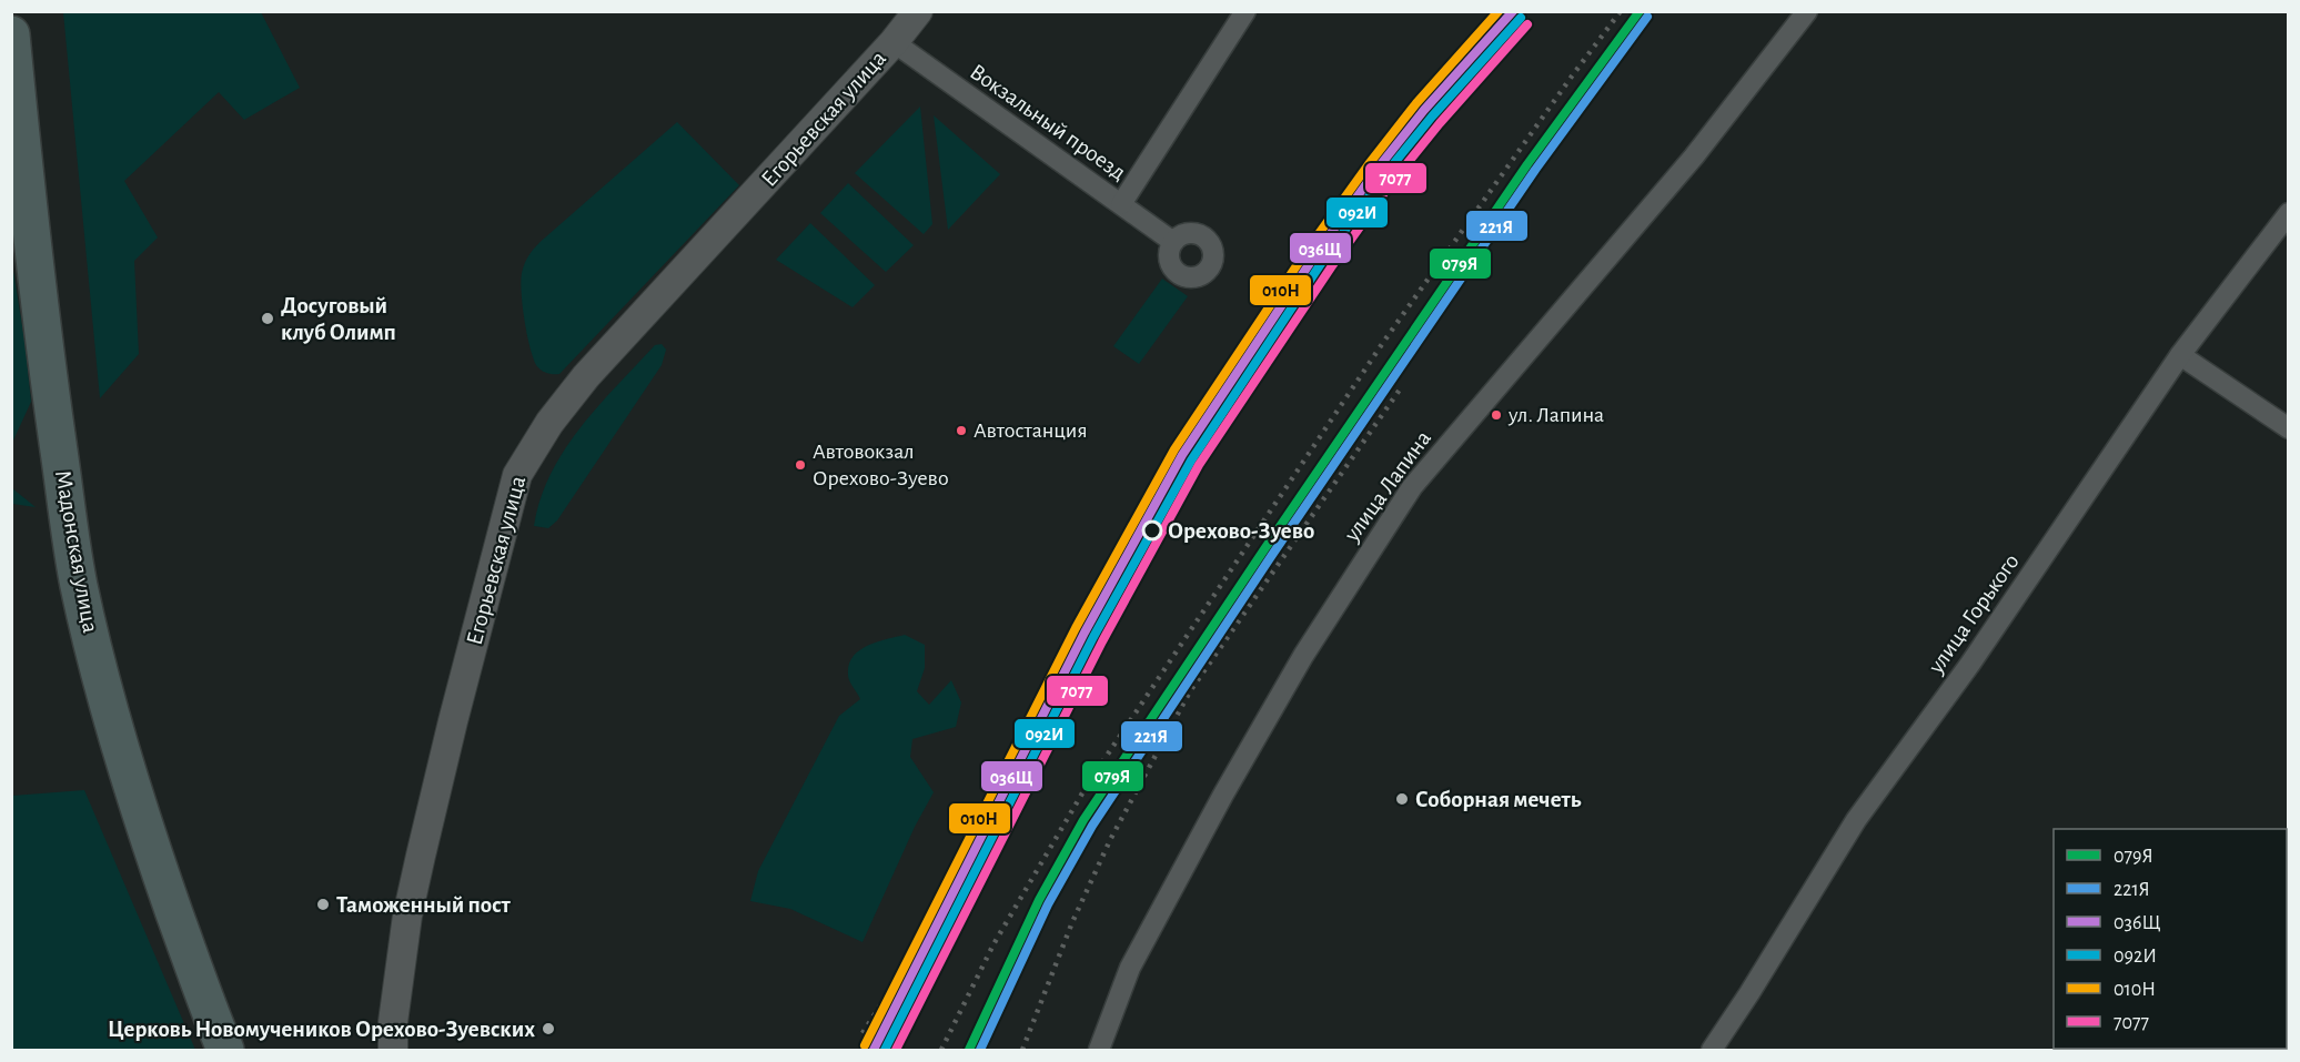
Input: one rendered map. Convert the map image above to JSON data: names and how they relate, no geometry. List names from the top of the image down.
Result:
{
  "streets": {
    "highway": ["Мадонская улица"],
    "main road": ["Егорьевская улица"],
    "street": ["Вокзальный проезд", "улица Лапина", "улица Горького"]
  },
  "crossings": [
    ["Егорьевская улица", "Вокзальный проезд"]
  ],
  "places": [
    "Досуговый клуб Олимп",
    "ул. Лапина",
    "Автостанция",
    "Автовокзал Орехово-Зуево",
    "Орехово-Зуево",
    "Соборная мечеть",
    "Таможенный пост",
    "Церковь Новомучеников Орехово-Зуевских"
  ],
  "lines": [
    "transit line 079Я",
    "transit line 036Щ",
    "transit line 010Н",
    "transit line 221Я",
    "transit line 092И",
    "transit line 7077"
  ],
  "legend": [
    "079Я",
    "221Я",
    "036Щ",
    "092И",
    "010Н",
    "7077"
  ]
}
